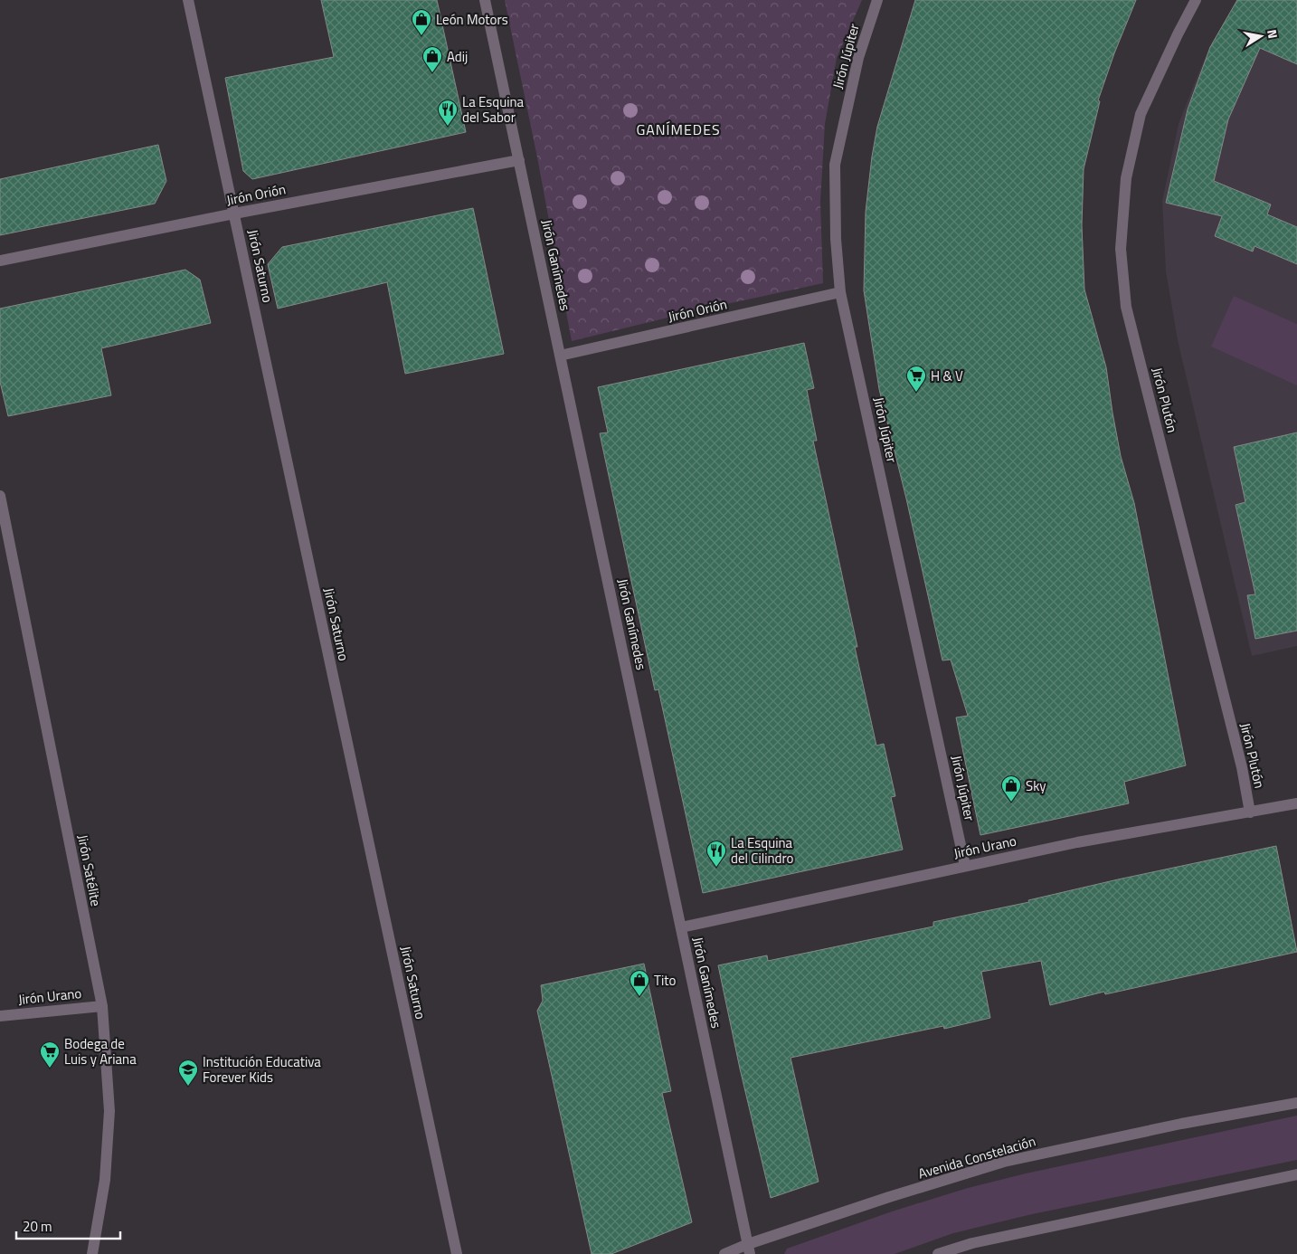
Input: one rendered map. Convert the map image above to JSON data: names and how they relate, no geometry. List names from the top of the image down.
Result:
{
  "streets": {
    "street": [
      "Jirón Júpiter",
      "Jirón Orión",
      "Jirón Ganímedes",
      "Jirón Saturno",
      "Jirón Plutón",
      "Jirón Urano",
      "Jirón Satélite",
      "Avenida Constelación"
    ]
  },
  "crossings": [
    ["Jirón Júpiter", "Jirón Orión"],
    ["Jirón Júpiter", "Jirón Urano"],
    ["Jirón Orión", "Jirón Ganímedes"],
    ["Jirón Orión", "Jirón Saturno"],
    ["Jirón Ganímedes", "Jirón Urano"],
    ["Jirón Ganímedes", "Avenida Constelación"],
    ["Jirón Plutón", "Jirón Urano"],
    ["Jirón Urano", "Jirón Satélite"]
  ],
  "districts": ["GANÍMEDES"],
  "places": {
    "shop": [
      "León Motors",
      "Adij",
      "Sky",
      "Tito"
    ],
    "restaurant": ["La Esquina del Sabor", "La Esquina del Cilindro"],
    "supermarket": ["H & V", "Bodega de Luis y Ariana"],
    "school or university": ["Institución Educativa Forever Kids"]
  },
  "scale_bar": "20 m",
  "north": "right"
}
